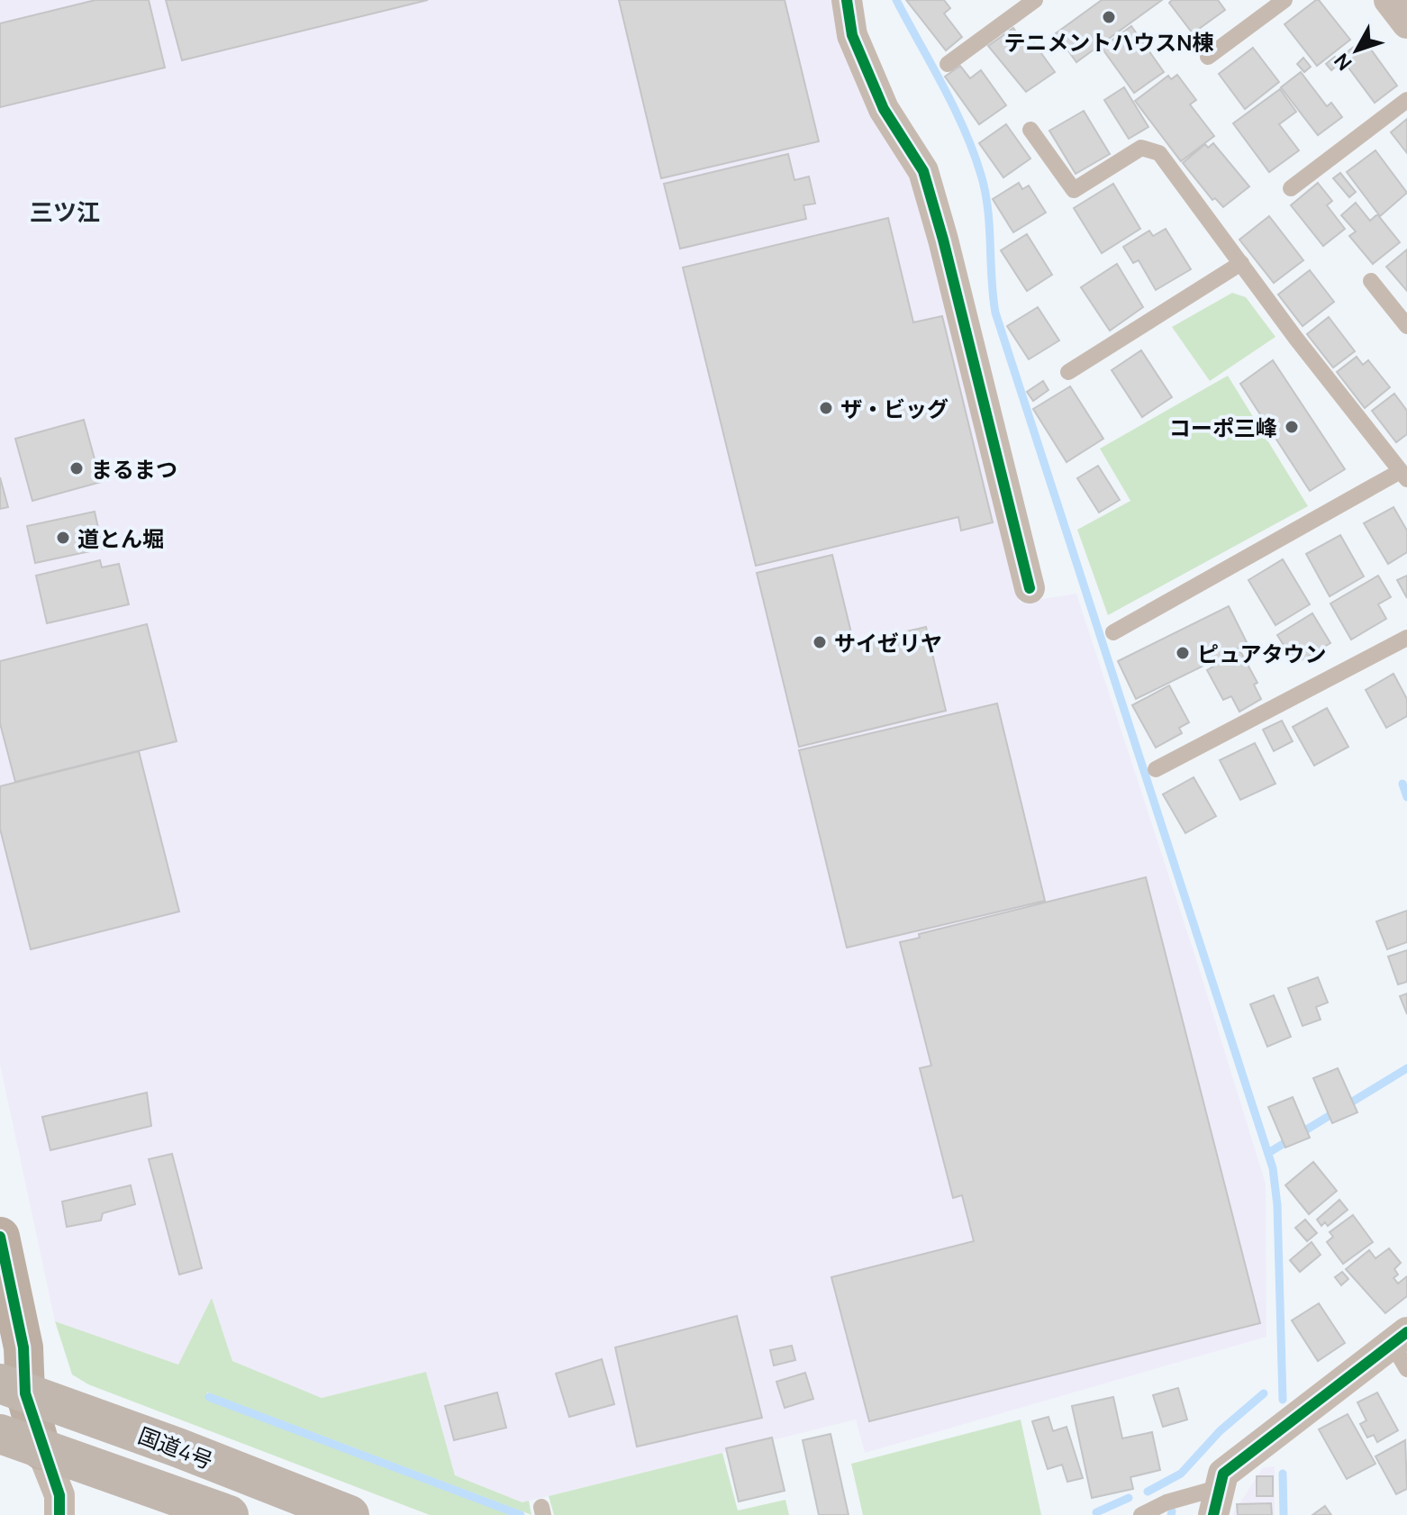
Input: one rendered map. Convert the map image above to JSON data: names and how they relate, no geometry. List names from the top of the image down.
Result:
{
  "streets": {
    "highway": ["国道4号"]
  },
  "districts": ["三ツ江"],
  "places": [
    "テニメントハウスN棟",
    "ザ・ビッグ",
    "コーポ三峰",
    "まるまつ",
    "道とん堀",
    "サイゼリヤ",
    "ピュアタウン"
  ],
  "north": "bottom left"
}
